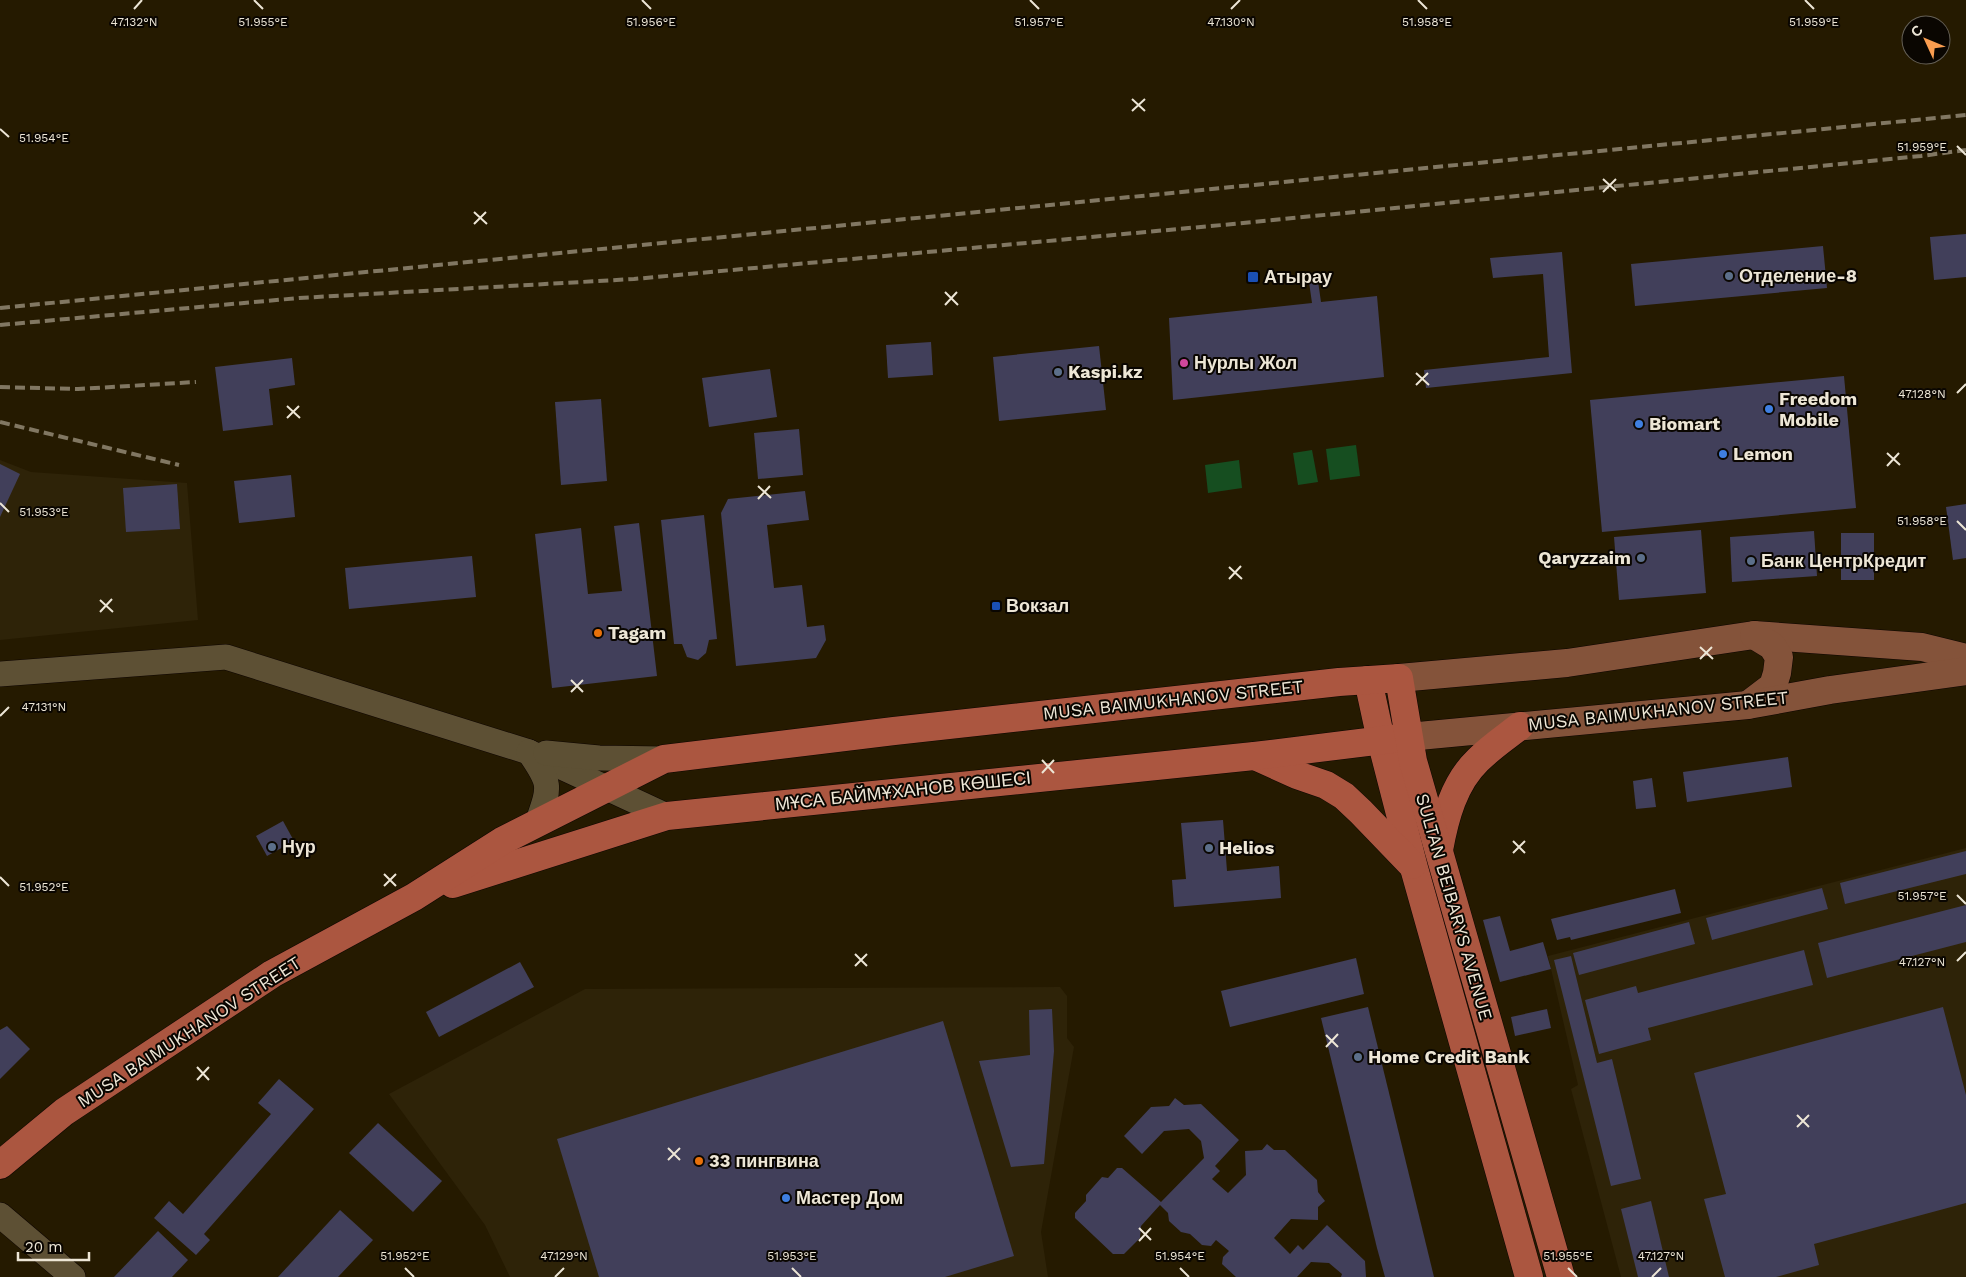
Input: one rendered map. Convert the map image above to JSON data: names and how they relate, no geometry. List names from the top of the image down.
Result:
{
  "streets": {
    "main road": ["MUSA BAIMUKHANOV STREET", "МҰСА БАЙМҰХАНОВ КӨШЕСІ", "SULTAN BEIBARYS AVENUE"]
  },
  "crossings": [
    ["MUSA BAIMUKHANOV STREET", "МҰСА БАЙМҰХАНОВ КӨШЕСІ"],
    ["MUSA BAIMUKHANOV STREET", "SULTAN BEIBARYS AVENUE"],
    ["МҰСА БАЙМҰХАНОВ КӨШЕСІ", "SULTAN BEIBARYS AVENUE"]
  ],
  "places": {
    "other": [
      "Отделение-8",
      "Нурлы Жол",
      "Kaspi.kz",
      "Freedom Mobile",
      "Biomart",
      "Lemon",
      "Qaryzzaim",
      "Банк ЦентрКредит",
      "Tagam",
      "Нур",
      "Helios",
      "Home Credit Bank",
      "33 пингвина",
      "Мастер Дом"
    ],
    "transit": ["Атырау", "Вокзал"]
  },
  "scale_bar": "20 m",
  "north": "top left",
  "coordinates": [
    "51.955°E",
    "51.956°E",
    "51.957°E",
    "51.958°E",
    "51.959°E",
    "47.132°N",
    "47.130°N",
    "51.954°E",
    "47.128°N",
    "51.953°E",
    "47.131°N",
    "51.952°E",
    "47.127°N",
    "47.129°N"
  ]
}
